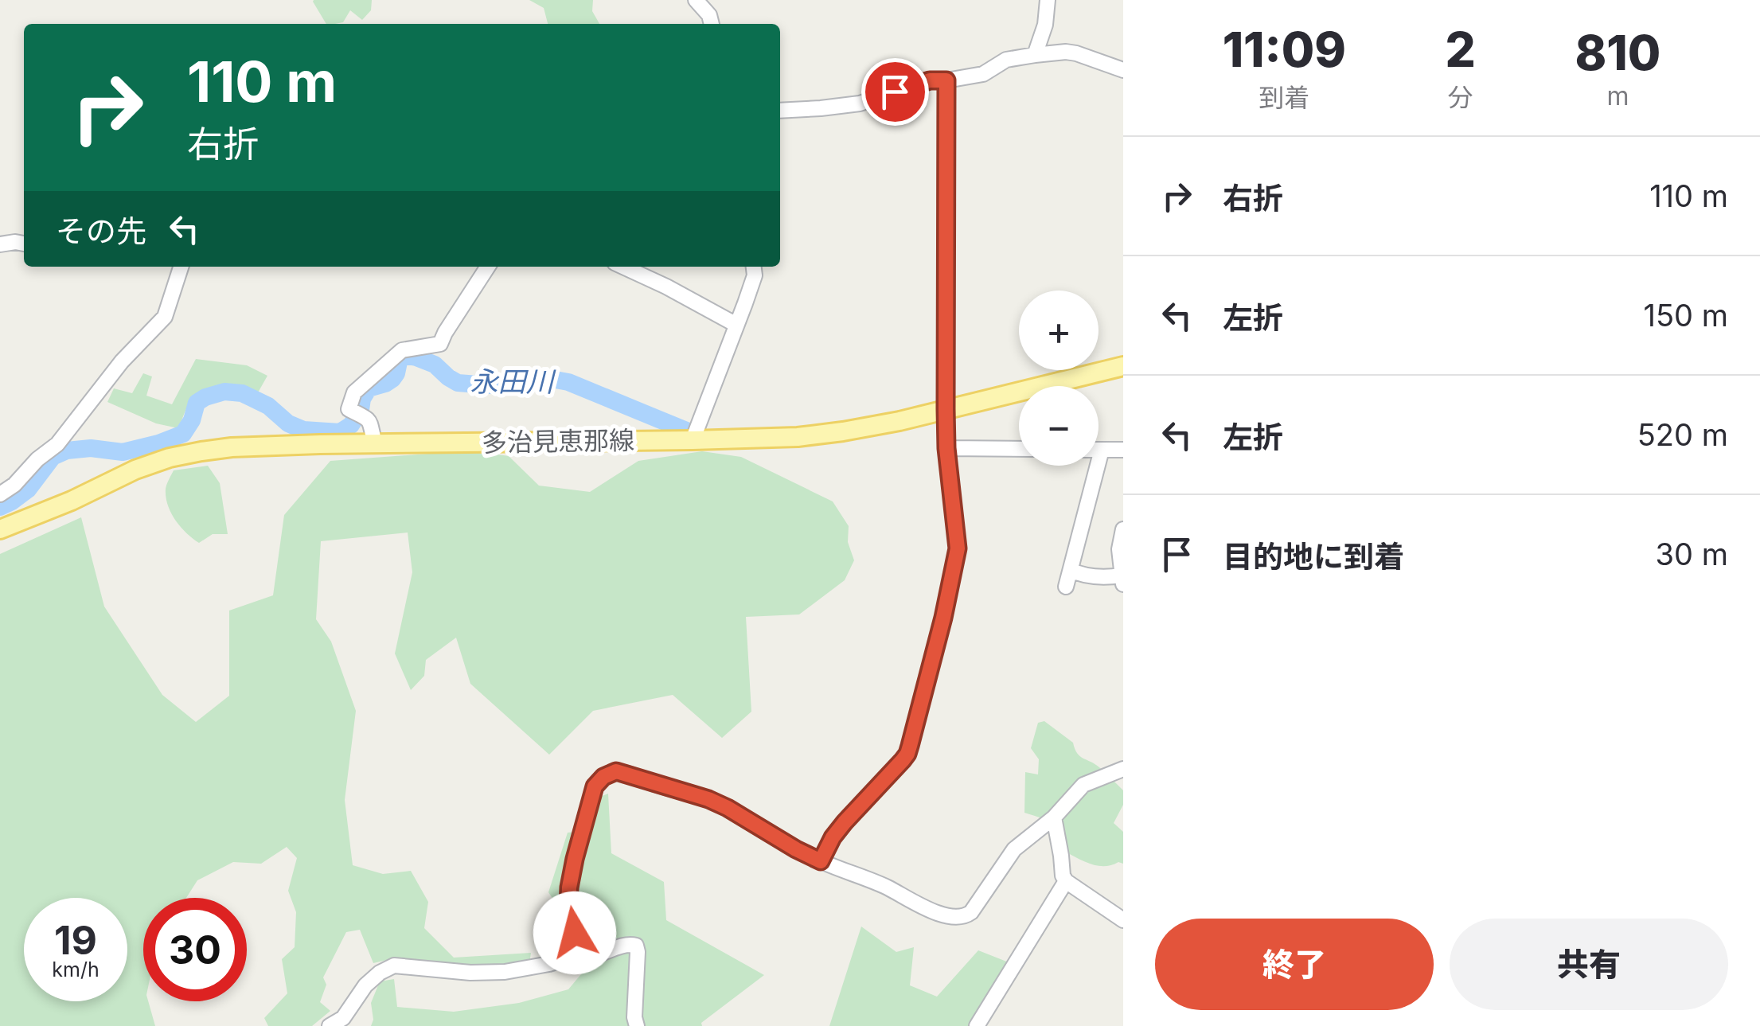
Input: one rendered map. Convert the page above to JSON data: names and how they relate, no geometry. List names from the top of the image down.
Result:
{
  "streets": {
    "main road": ["多治見恵那線"]
  },
  "water": ["永田川"],
  "page": {
    "eta": [
      "11:09",
      "到着",
      "2",
      "分",
      "810",
      "m"
    ],
    "turn": ["110 m", "右折"],
    "list": [
      {
        "name": "右折",
        "value": "110 m"
      },
      {
        "name": "左折",
        "value": "150 m"
      },
      {
        "name": "左折",
        "value": "520 m"
      },
      {
        "name": "目的地に到着",
        "value": "30 m"
      }
    ],
    "then": "その先",
    "map_buttons": ["+", "−"],
    "speed": "19 km/h",
    "limit": "30",
    "buttons": ["終了", "共有"]
  }
}
